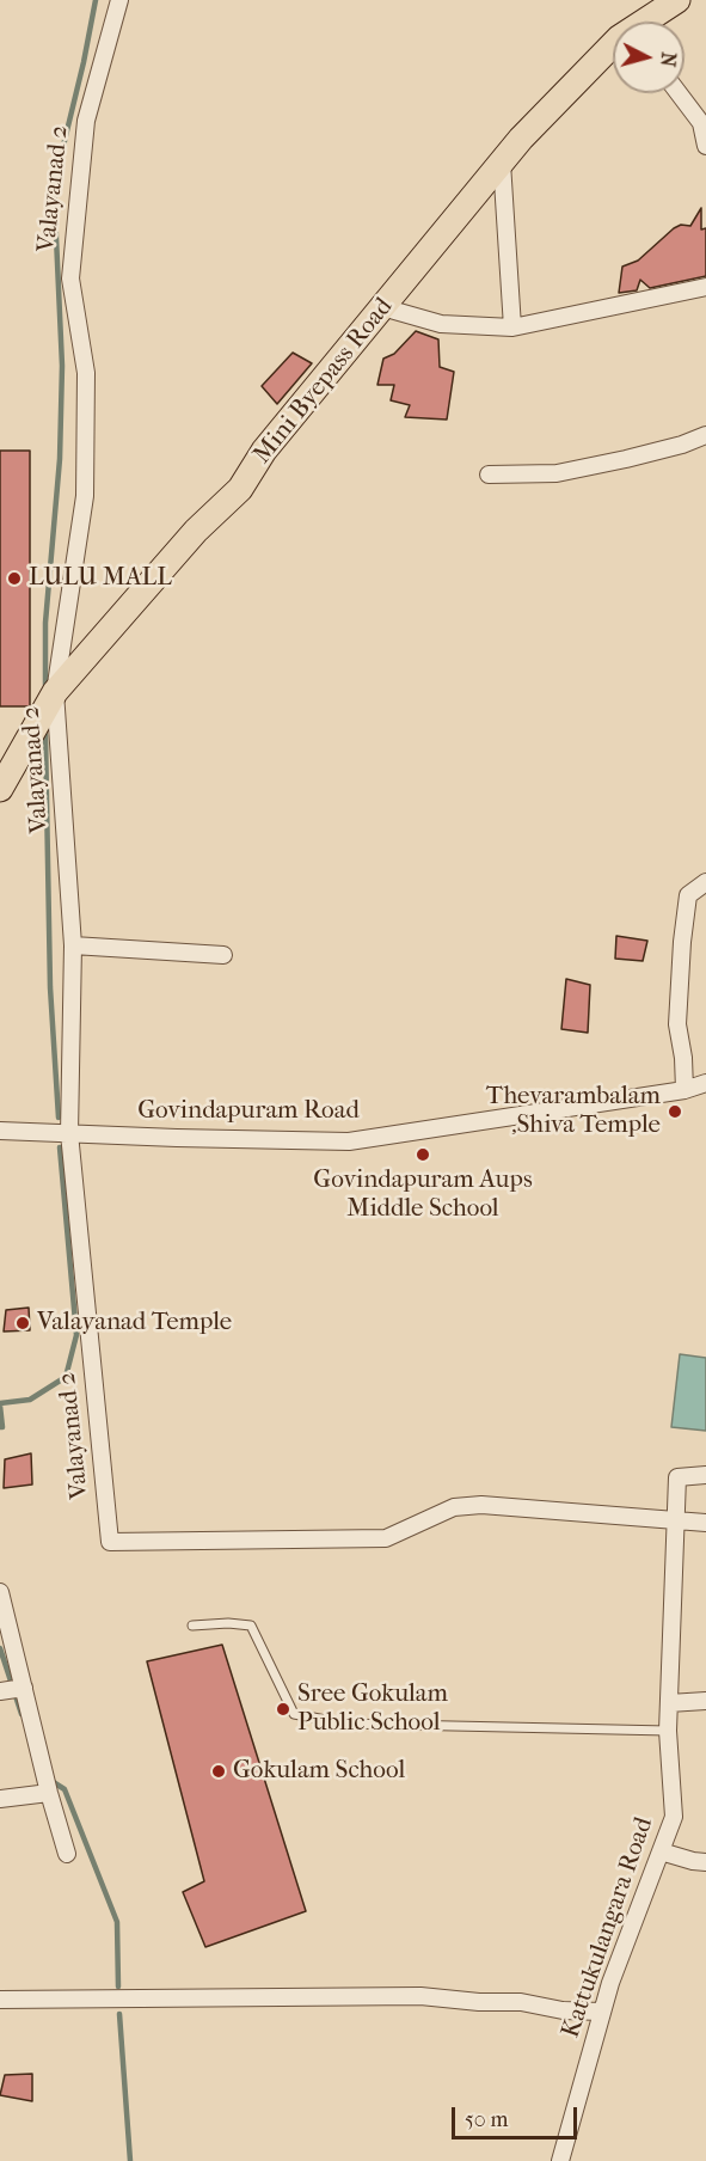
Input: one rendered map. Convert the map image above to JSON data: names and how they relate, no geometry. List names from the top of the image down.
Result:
{
  "streets": {
    "main road": ["Mini Byepass Road"],
    "street": ["Valayanad 2", "Govindapuram Road", "Kattukulangara Road"]
  },
  "crossings": [
    ["Valayanad 2", "Mini Byepass Road"],
    ["Valayanad 2", "Govindapuram Road"],
    ["Valayanad 2", "Kattukulangara Road"]
  ],
  "places": [
    "LULU MALL",
    "Thevarambalam ,Shiva Temple",
    "Govindapuram Aups Middle School",
    "Valayanad Temple",
    "Sree Gokulam Public School",
    "Gokulam School"
  ],
  "scale_bar": "50 m",
  "north": "right"
}
